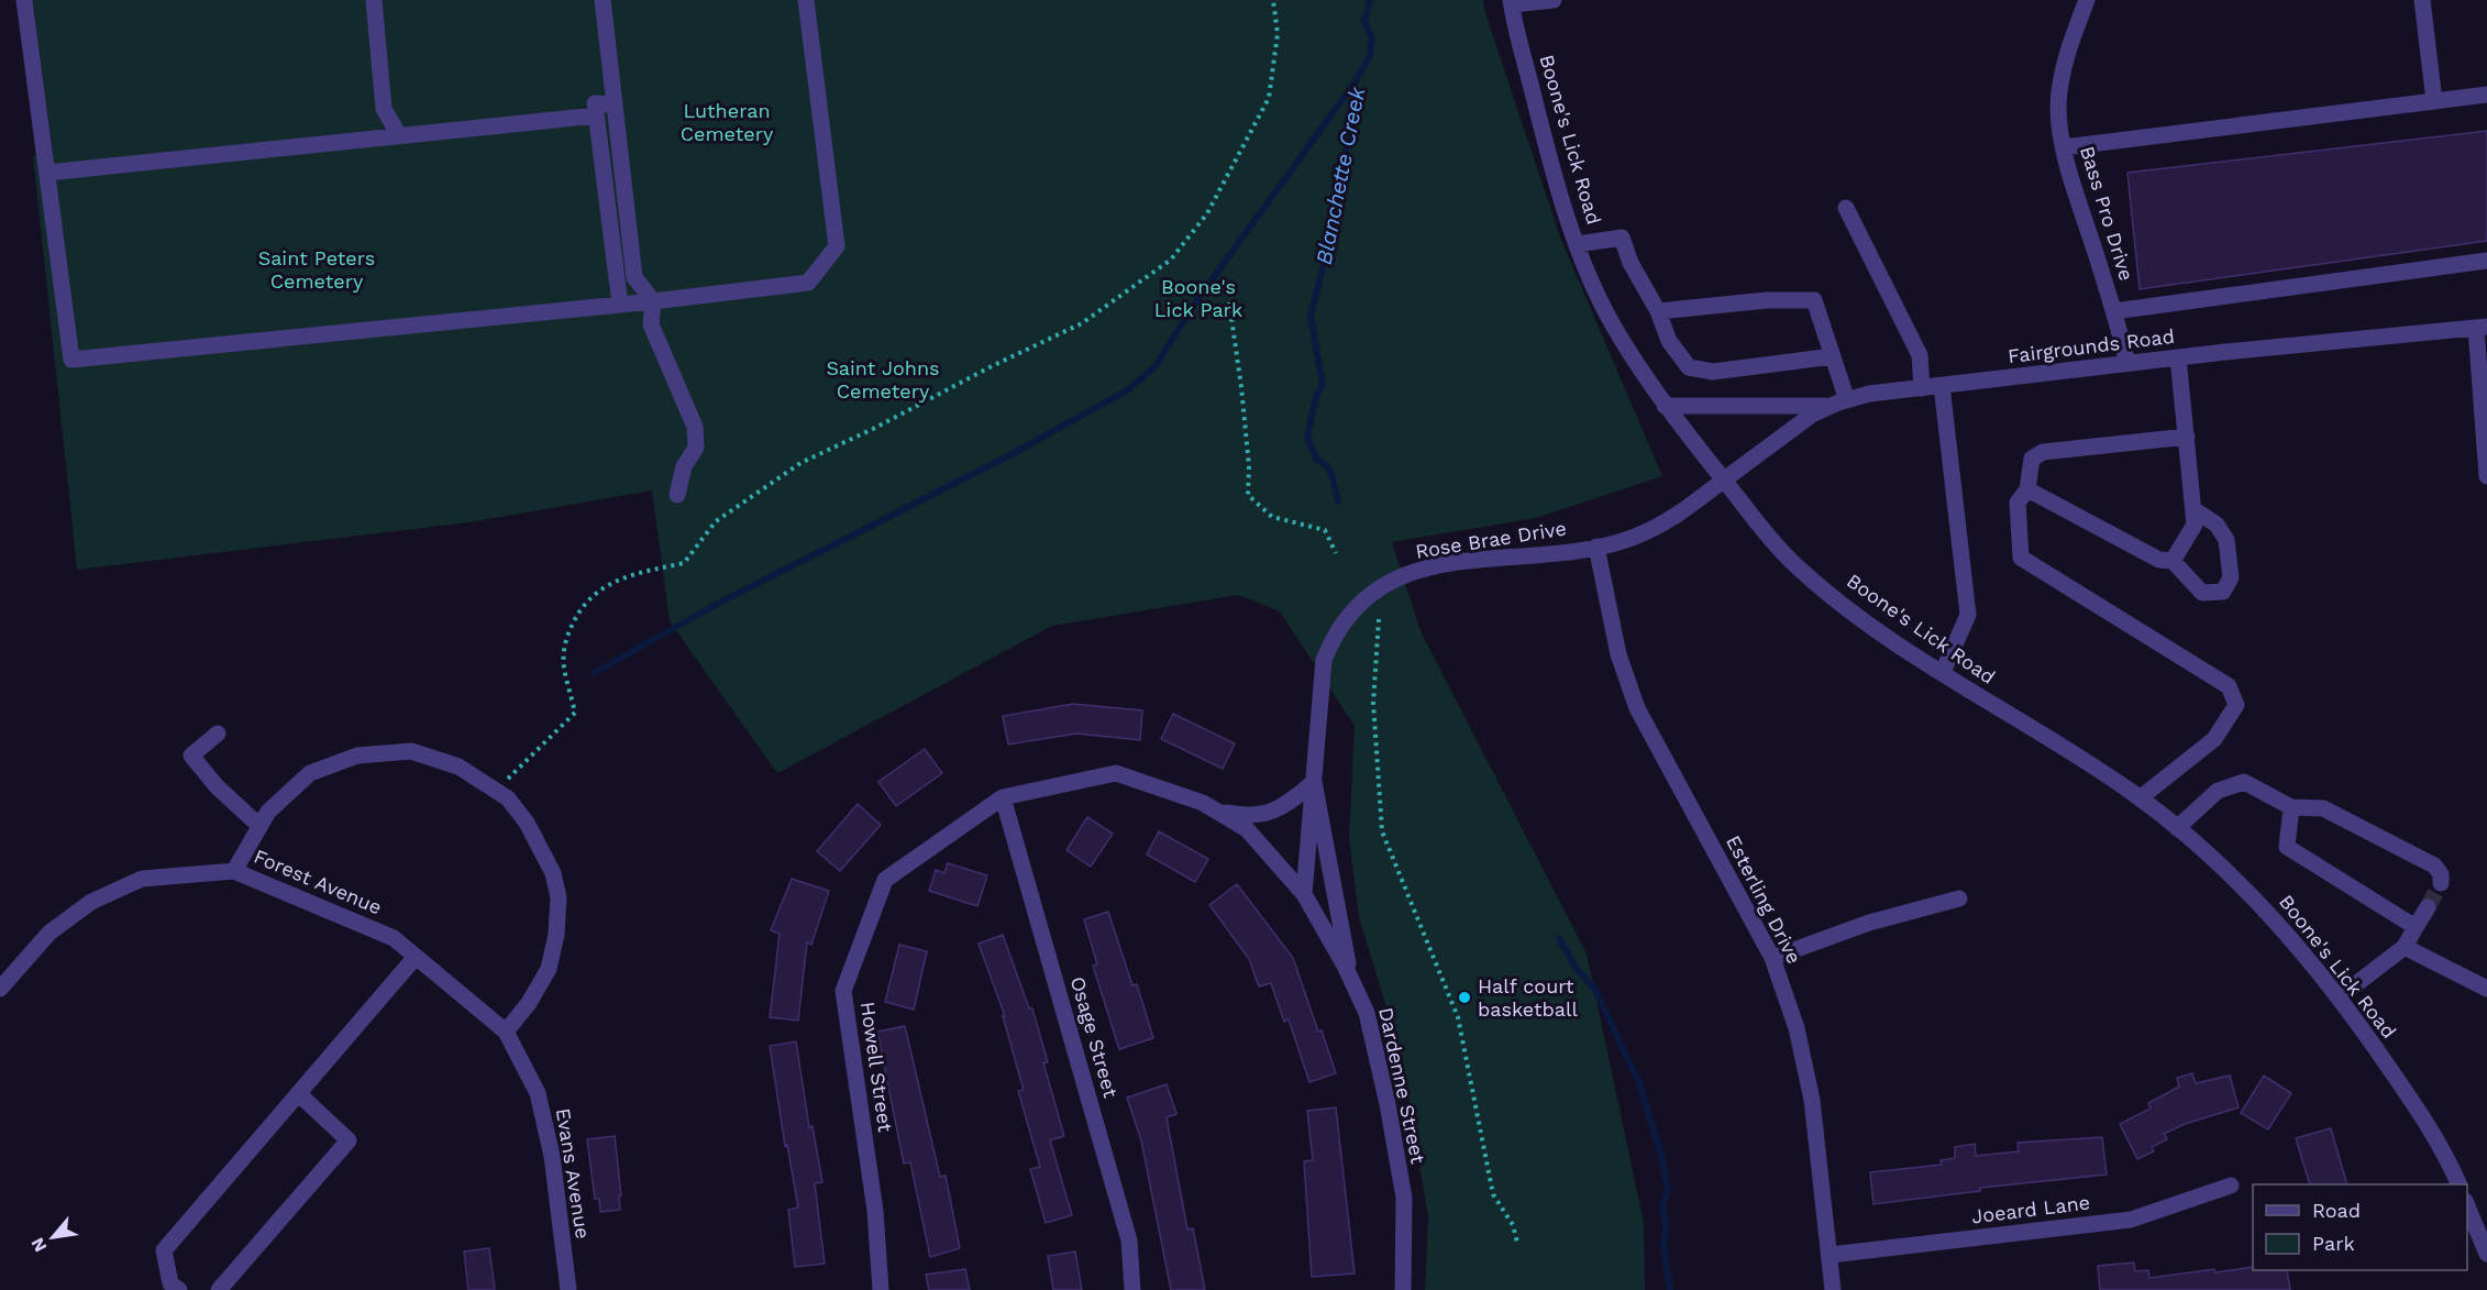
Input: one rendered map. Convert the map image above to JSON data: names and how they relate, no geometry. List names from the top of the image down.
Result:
{
  "streets": {
    "street": [
      "Boone's Lick Road",
      "Bass Pro Drive",
      "Fairgrounds Road",
      "Rose Brae Drive",
      "Forest Avenue",
      "Esterling Drive",
      "Osage Street",
      "Howell Street",
      "Dardenne Street",
      "Evans Avenue",
      "Joeard Lane"
    ]
  },
  "crossings": [
    ["Boone's Lick Road", "Fairgrounds Road"],
    ["Boone's Lick Road", "Rose Brae Drive"],
    ["Bass Pro Drive", "Fairgrounds Road"],
    ["Fairgrounds Road", "Rose Brae Drive"],
    ["Rose Brae Drive", "Esterling Drive"],
    ["Rose Brae Drive", "Dardenne Street"],
    ["Forest Avenue", "Evans Avenue"],
    ["Esterling Drive", "Joeard Lane"],
    ["Osage Street", "Howell Street"],
    ["Osage Street", "Dardenne Street"],
    ["Howell Street", "Dardenne Street"]
  ],
  "water": ["Blanchette Creek"],
  "parks": [
    "Lutheran Cemetery",
    "Saint Peters Cemetery",
    "Boone's Lick Park",
    "Saint Johns Cemetery"
  ],
  "places": ["Half court basketball"],
  "legend": ["Road", "Park"],
  "north": "bottom left"
}
